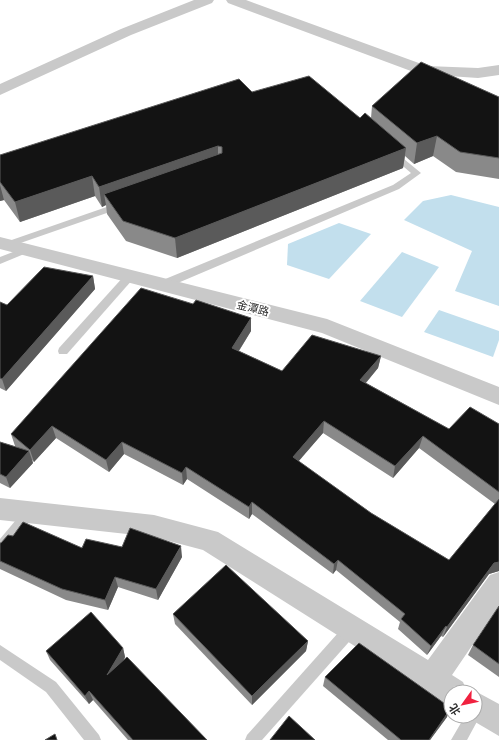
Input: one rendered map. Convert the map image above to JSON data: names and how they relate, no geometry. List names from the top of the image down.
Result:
{
  "streets": {
    "street": ["金潭路"]
  },
  "north": "bottom left"
}
